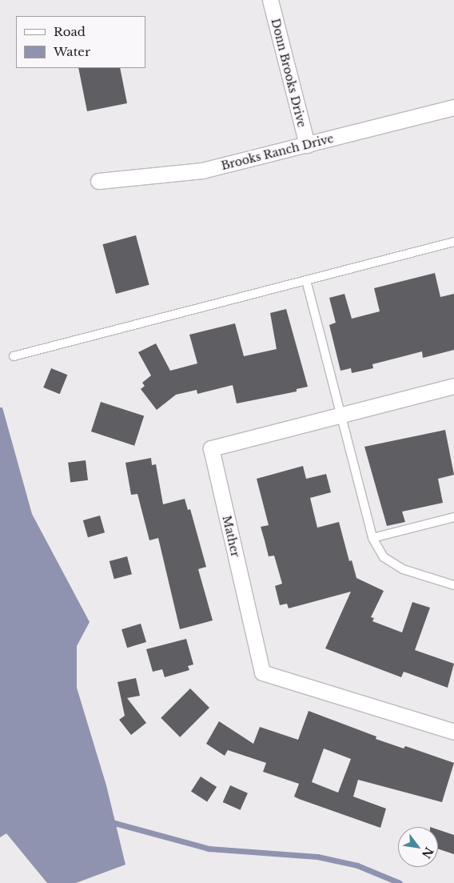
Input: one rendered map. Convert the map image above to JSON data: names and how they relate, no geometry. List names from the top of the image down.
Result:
{
  "streets": {
    "street": ["Donn Brooks Drive", "Brooks Ranch Drive", "Mather"]
  },
  "crossings": [
    ["Donn Brooks Drive", "Brooks Ranch Drive"]
  ],
  "legend": ["Road", "Water"],
  "north": "bottom right"
}
